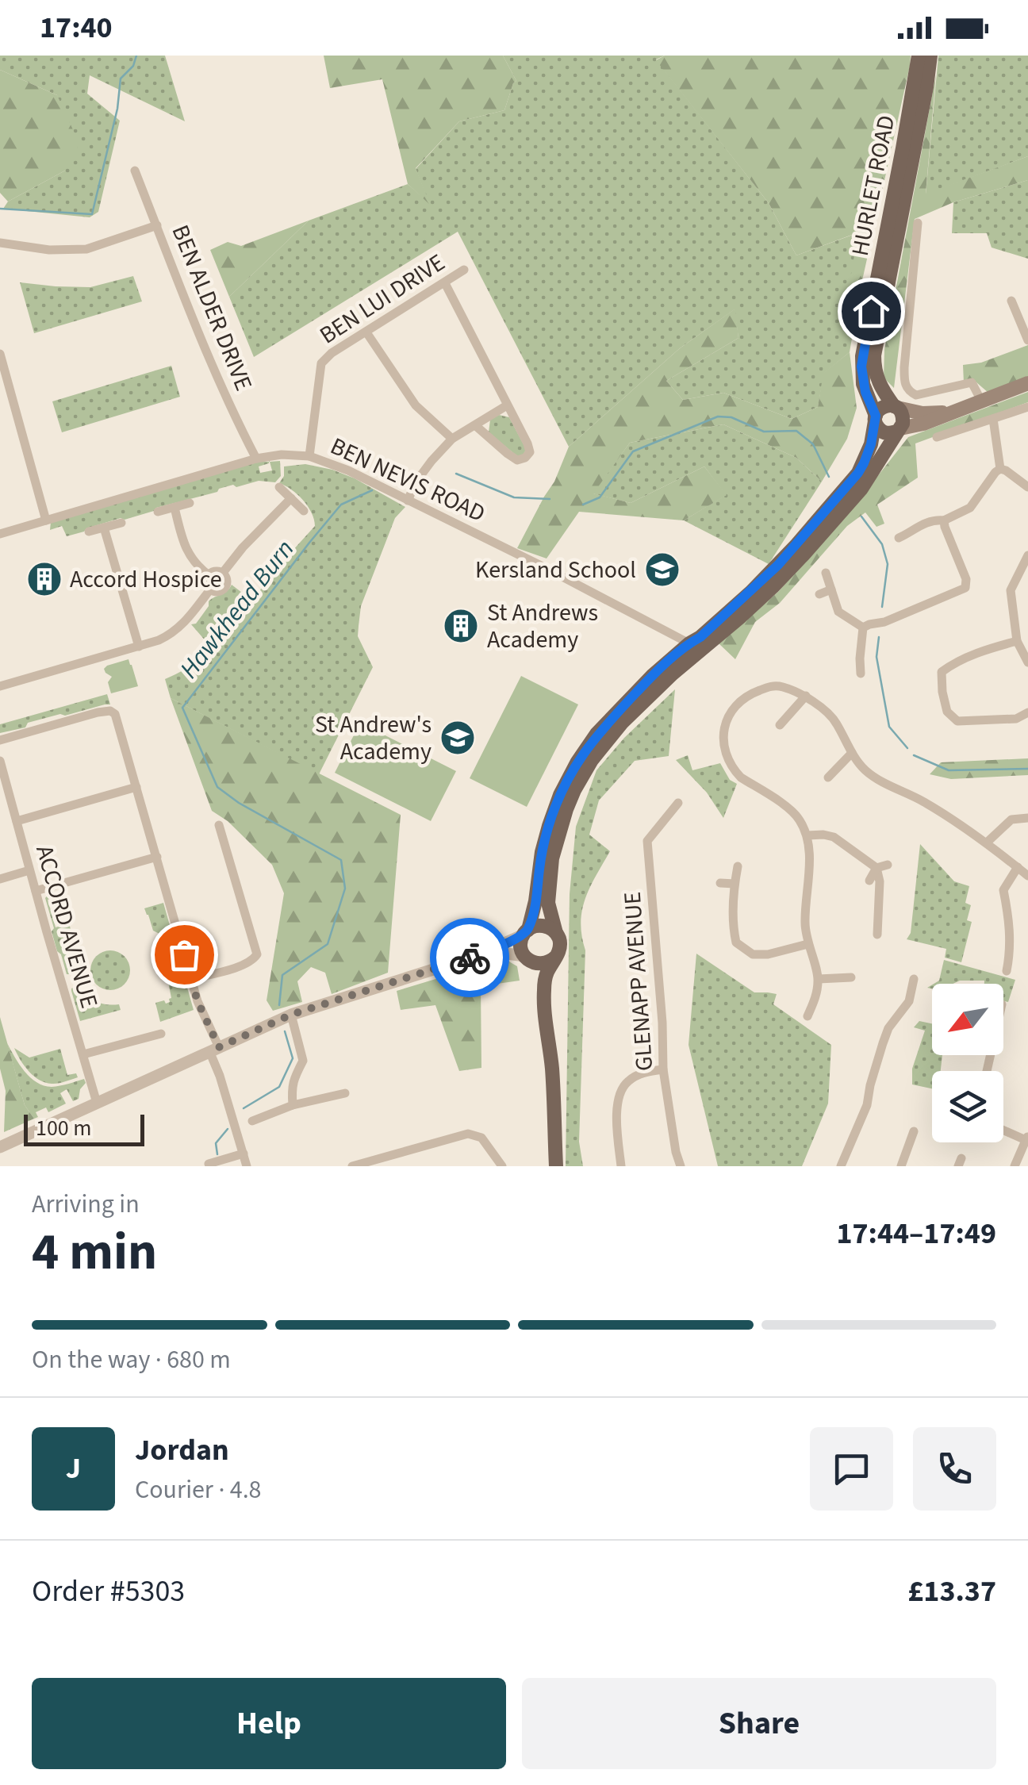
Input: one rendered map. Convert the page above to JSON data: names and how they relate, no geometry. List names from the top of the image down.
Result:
{
  "streets": {
    "main road": ["HURLET ROAD"],
    "street": [
      "BEN LUI DRIVE",
      "BEN ALDER DRIVE",
      "BEN NEVIS ROAD",
      "ACCORD AVENUE",
      "GLENAPP AVENUE"
    ]
  },
  "crossings": [
    ["BEN LUI DRIVE", "BEN NEVIS ROAD"],
    ["BEN ALDER DRIVE", "BEN NEVIS ROAD"]
  ],
  "water": ["Hawkhead Burn"],
  "places": {
    "school or university": ["Kersland School", "St Andrew's Academy"],
    "building": ["Accord Hospice", "St Andrews Academy"]
  },
  "scale_bar": "100 m",
  "north": "bottom left",
  "page": {
    "status": "17:40",
    "scale": "100 m",
    "heading": ["4 min", "Arriving in", "17:44–17:49"],
    "panel": [
      "Jordan",
      "Courier · 4.8",
      "Order #5303",
      "£13.37"
    ],
    "bar": "On the way · 680 m",
    "round": "J",
    "buttons": ["Help", "Share"]
  }
}
